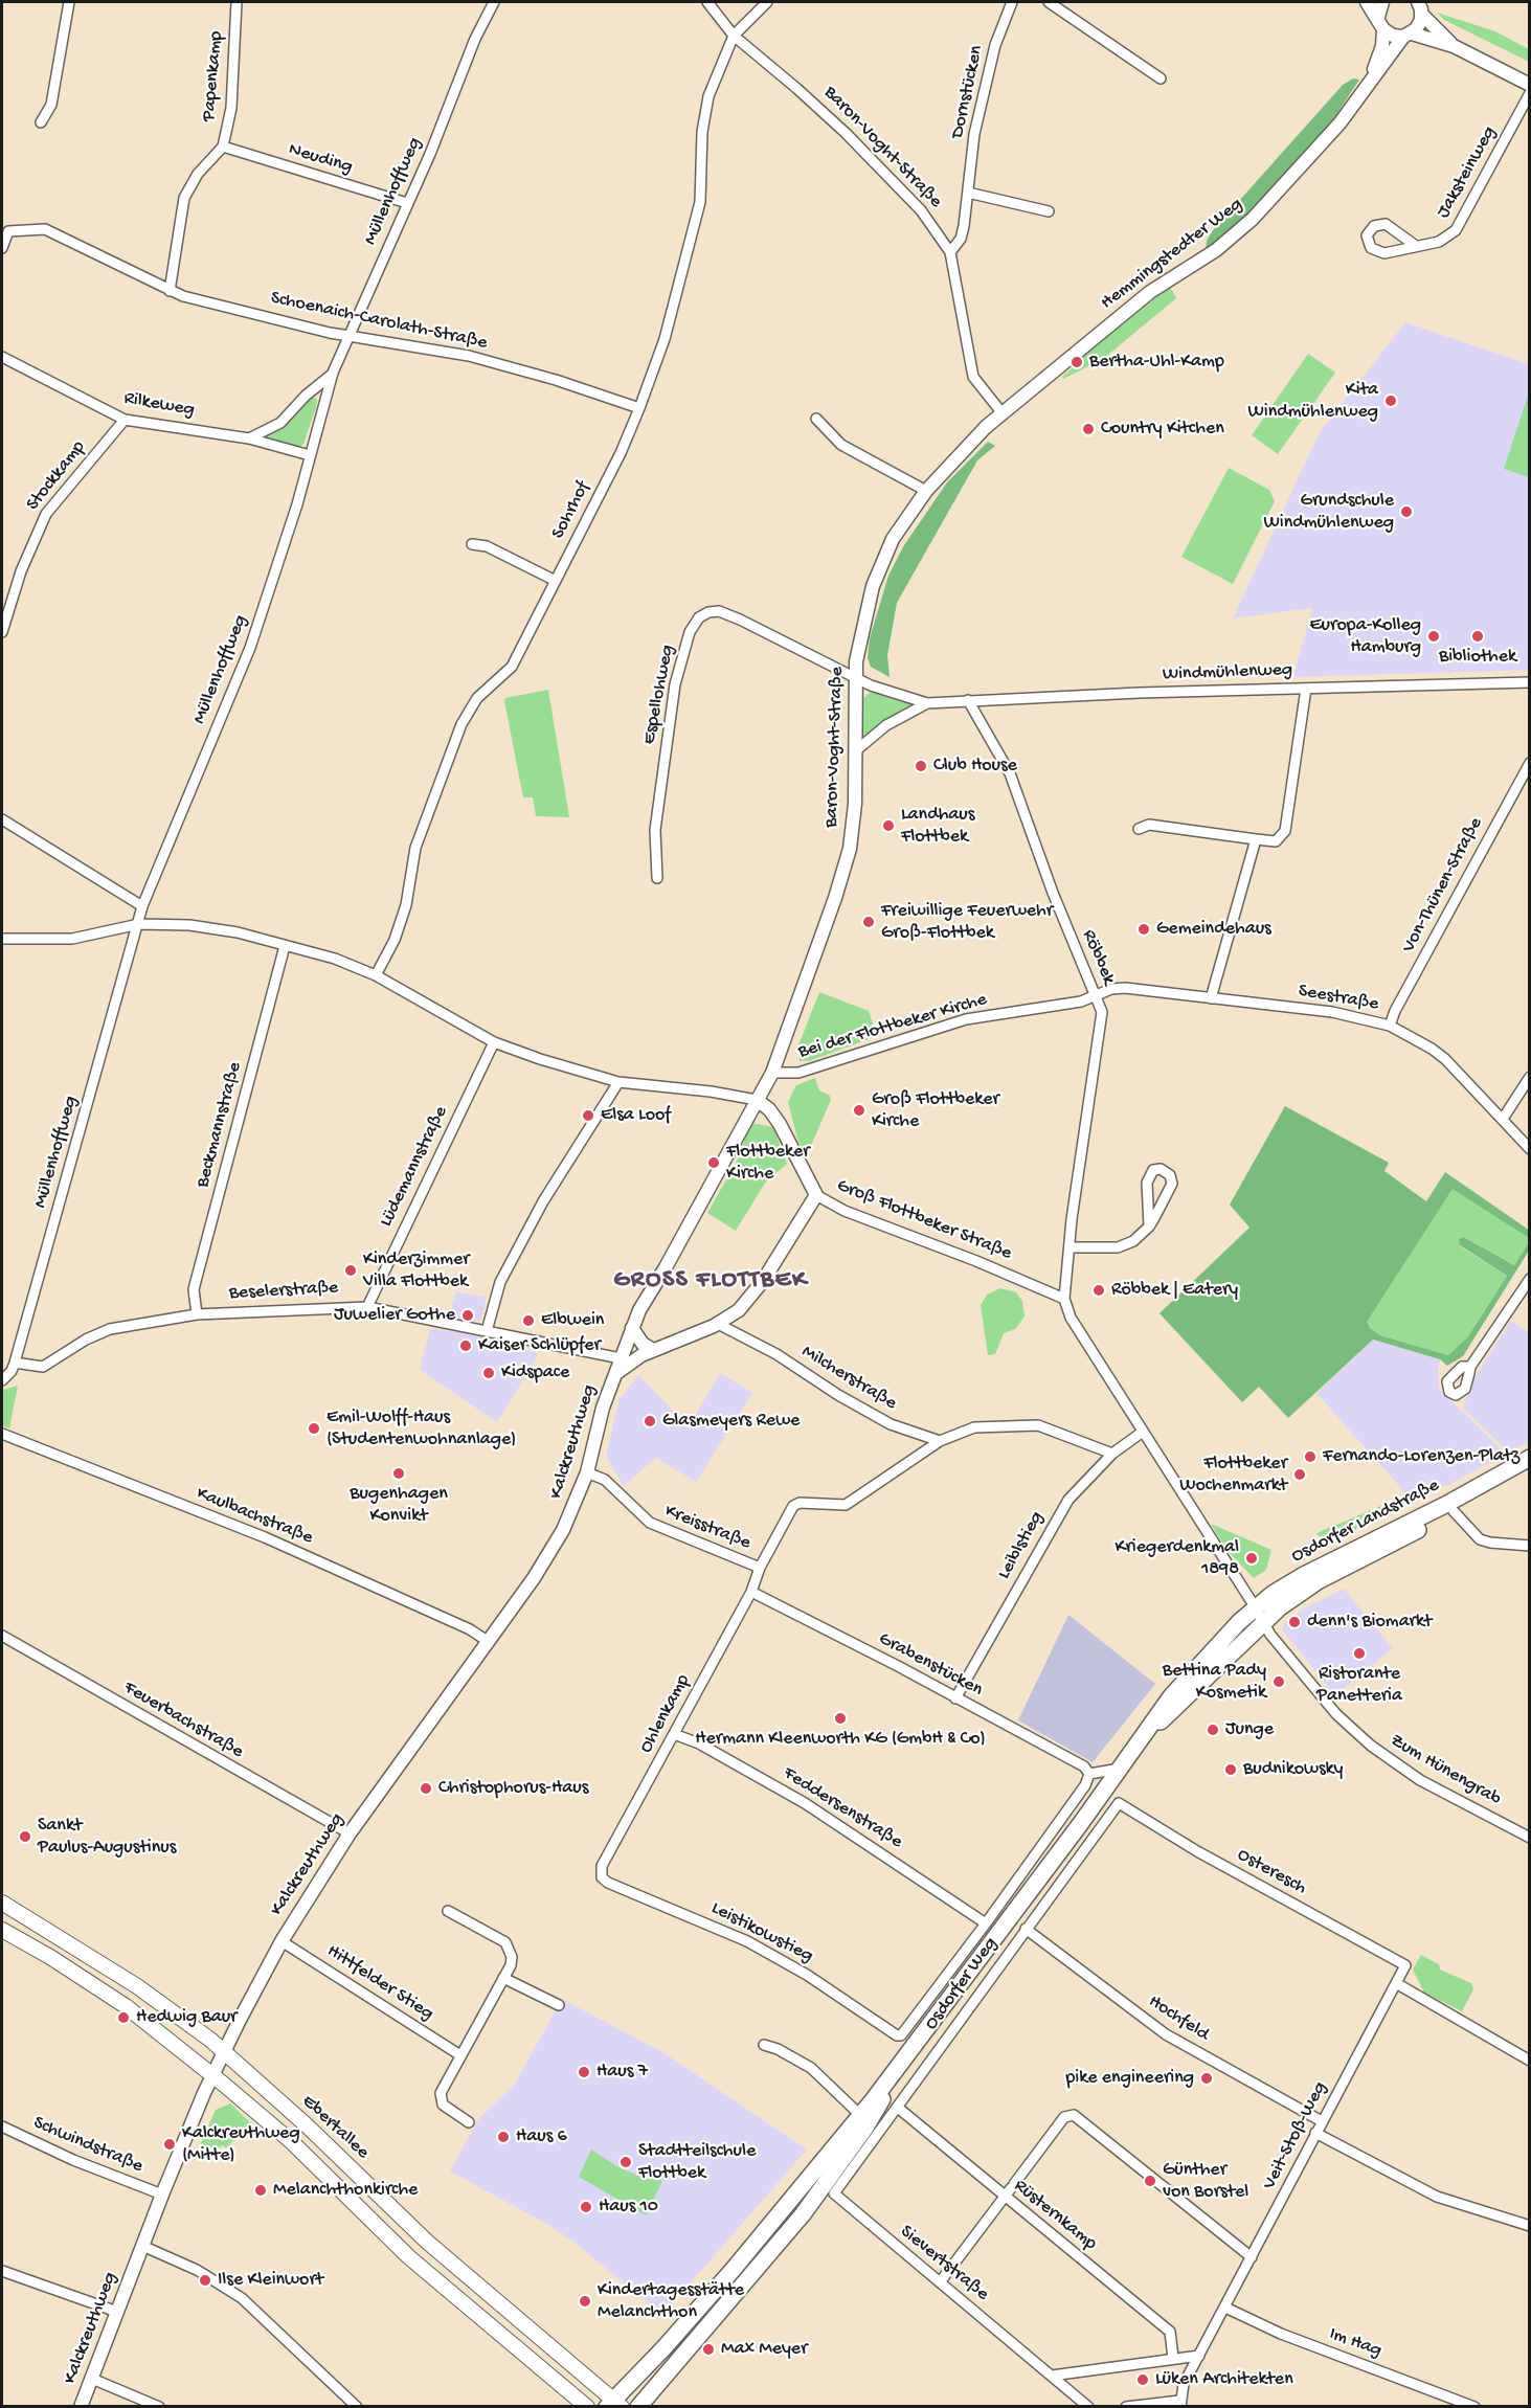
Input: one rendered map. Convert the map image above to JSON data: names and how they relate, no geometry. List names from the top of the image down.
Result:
{
  "streets": {
    "main road": ["Osdorfer Landstraße", "Osdorfer Weg", "Ebertallee"],
    "street": [
      "Papenkamp",
      "Dornstücken",
      "Baron-Voght-Straße",
      "Neuding",
      "Jaksteinweg",
      "Müllenhoffweg",
      "Hemmingstedter Weg",
      "Schoenaich-Carolath-Straße",
      "Rilkeweg",
      "Stockkamp",
      "Sohrhof",
      "Windmühlenweg",
      "Espellohweg",
      "Von-Thünen-Straße",
      "Röbbek",
      "Seestraße",
      "Bei der Flottbeker Kirche",
      "Beckmannstraße",
      "Lüdemannstraße",
      "Groß Flottbeker Straße",
      "Beselerstraße",
      "Milcherstraße",
      "Kalckreuthweg",
      "Kaulbachstraße",
      "Kreisstraße",
      "Leiblstieg",
      "Grabenstücken",
      "Ohlenkamp",
      "Feuerbachstraße",
      "Zum Hünengrab",
      "Feddersenstraße",
      "Osteresch",
      "Leistikowstieg",
      "Hittfelder Stieg",
      "Hochfeld",
      "Veit-Stoß-Weg",
      "Schwindstraße",
      "Rüsternkamp",
      "Sievertstraße",
      "Im Hag"
    ]
  },
  "crossings": [
    ["Papenkamp", "Neuding"],
    ["Papenkamp", "Schoenaich-Carolath-Straße"],
    ["Dornstücken", "Baron-Voght-Straße"],
    ["Baron-Voght-Straße", "Hemmingstedter Weg"],
    ["Baron-Voght-Straße", "Sohrhof"],
    ["Baron-Voght-Straße", "Windmühlenweg"],
    ["Baron-Voght-Straße", "Espellohweg"],
    ["Baron-Voght-Straße", "Bei der Flottbeker Kirche"],
    ["Baron-Voght-Straße", "Groß Flottbeker Straße"],
    ["Baron-Voght-Straße", "Beselerstraße"],
    ["Baron-Voght-Straße", "Kalckreuthweg"],
    ["Neuding", "Müllenhoffweg"],
    ["Müllenhoffweg", "Schoenaich-Carolath-Straße"],
    ["Müllenhoffweg", "Rilkeweg"],
    ["Müllenhoffweg", "Beselerstraße"],
    ["Schoenaich-Carolath-Straße", "Sohrhof"],
    ["Rilkeweg", "Stockkamp"],
    ["Windmühlenweg", "Espellohweg"],
    ["Windmühlenweg", "Röbbek"],
    ["Von-Thünen-Straße", "Seestraße"],
    ["Röbbek", "Seestraße"],
    ["Röbbek", "Bei der Flottbeker Kirche"],
    ["Röbbek", "Groß Flottbeker Straße"],
    ["Seestraße", "Bei der Flottbeker Kirche"],
    ["Beckmannstraße", "Beselerstraße"],
    ["Lüdemannstraße", "Beselerstraße"],
    ["Milcherstraße", "Kreisstraße"],
    ["Kalckreuthweg", "Kaulbachstraße"],
    ["Kalckreuthweg", "Kreisstraße"],
    ["Kalckreuthweg", "Feuerbachstraße"],
    ["Kalckreuthweg", "Hittfelder Stieg"],
    ["Kalckreuthweg", "Ebertallee"],
    ["Kalckreuthweg", "Schwindstraße"],
    ["Osdorfer Landstraße", "Zum Hünengrab"],
    ["Osdorfer Landstraße", "Osdorfer Weg"],
    ["Kreisstraße", "Ohlenkamp"],
    ["Leiblstieg", "Grabenstücken"],
    ["Grabenstücken", "Ohlenkamp"],
    ["Grabenstücken", "Osdorfer Weg"],
    ["Ohlenkamp", "Feddersenstraße"],
    ["Ohlenkamp", "Leistikowstieg"],
    ["Zum Hünengrab", "Osdorfer Weg"],
    ["Feddersenstraße", "Osdorfer Weg"],
    ["Osteresch", "Osdorfer Weg"],
    ["Osteresch", "Veit-Stoß-Weg"],
    ["Leistikowstieg", "Osdorfer Weg"],
    ["Osdorfer Weg", "Hochfeld"],
    ["Osdorfer Weg", "Ebertallee"],
    ["Osdorfer Weg", "Rüsternkamp"],
    ["Osdorfer Weg", "Sievertstraße"],
    ["Hochfeld", "Veit-Stoß-Weg"],
    ["Veit-Stoß-Weg", "Im Hag"]
  ],
  "districts": ["GROSS FLOTTBEK"],
  "places": [
    "Bertha-Uhl-Kamp",
    "Kita Windmühlenweg",
    "Country Kitchen",
    "Grundschule Windmühlenweg",
    "Europa-Kolleg Hamburg",
    "Bibliothek",
    "Club House",
    "Landhaus Flottbek",
    "Freiwillige Feuerwehr Groß-Flottbek",
    "Gemeindehaus",
    "Groß Flottbeker Kirche",
    "Elsa Loof",
    "Flottbeker Kirche",
    "Kinderzimmer Villa Flottbek",
    "Röbbek | Eatery",
    "Juwelier Gothe",
    "Elbwein",
    "Kaiser Schlüpfer",
    "Kidspace",
    "Glasmeyers Rewe",
    "Emil-Wolff-Haus (Studentenwohnanlage)",
    "Fernando-Lorenzen-Platz",
    "Bugenhagen Konvikt",
    "Flottbeker Wochenmarkt",
    "Kriegerdenkmal 1898",
    "denn's Biomarkt",
    "Ristorante Panetteria",
    "Bettina Pady Kosmetik",
    "Hermann Kleenworth KG (GmbH & Co)",
    "Junge",
    "Budnikowsky",
    "Christophorus-Haus",
    "Sankt Paulus-Augustinus",
    "Hedwig Baur",
    "Haus 7",
    "pike engineering",
    "Haus 6",
    "Kalckreuthweg (Mitte)",
    "Stadtteilschule Flottbek",
    "Günther von Borstel",
    "Melanchthonkirche",
    "Haus 10",
    "Ilse Kleinwort",
    "Kindertagesstätte Melanchthon",
    "Max Meyer",
    "Lüken Architekten"
  ]
}
